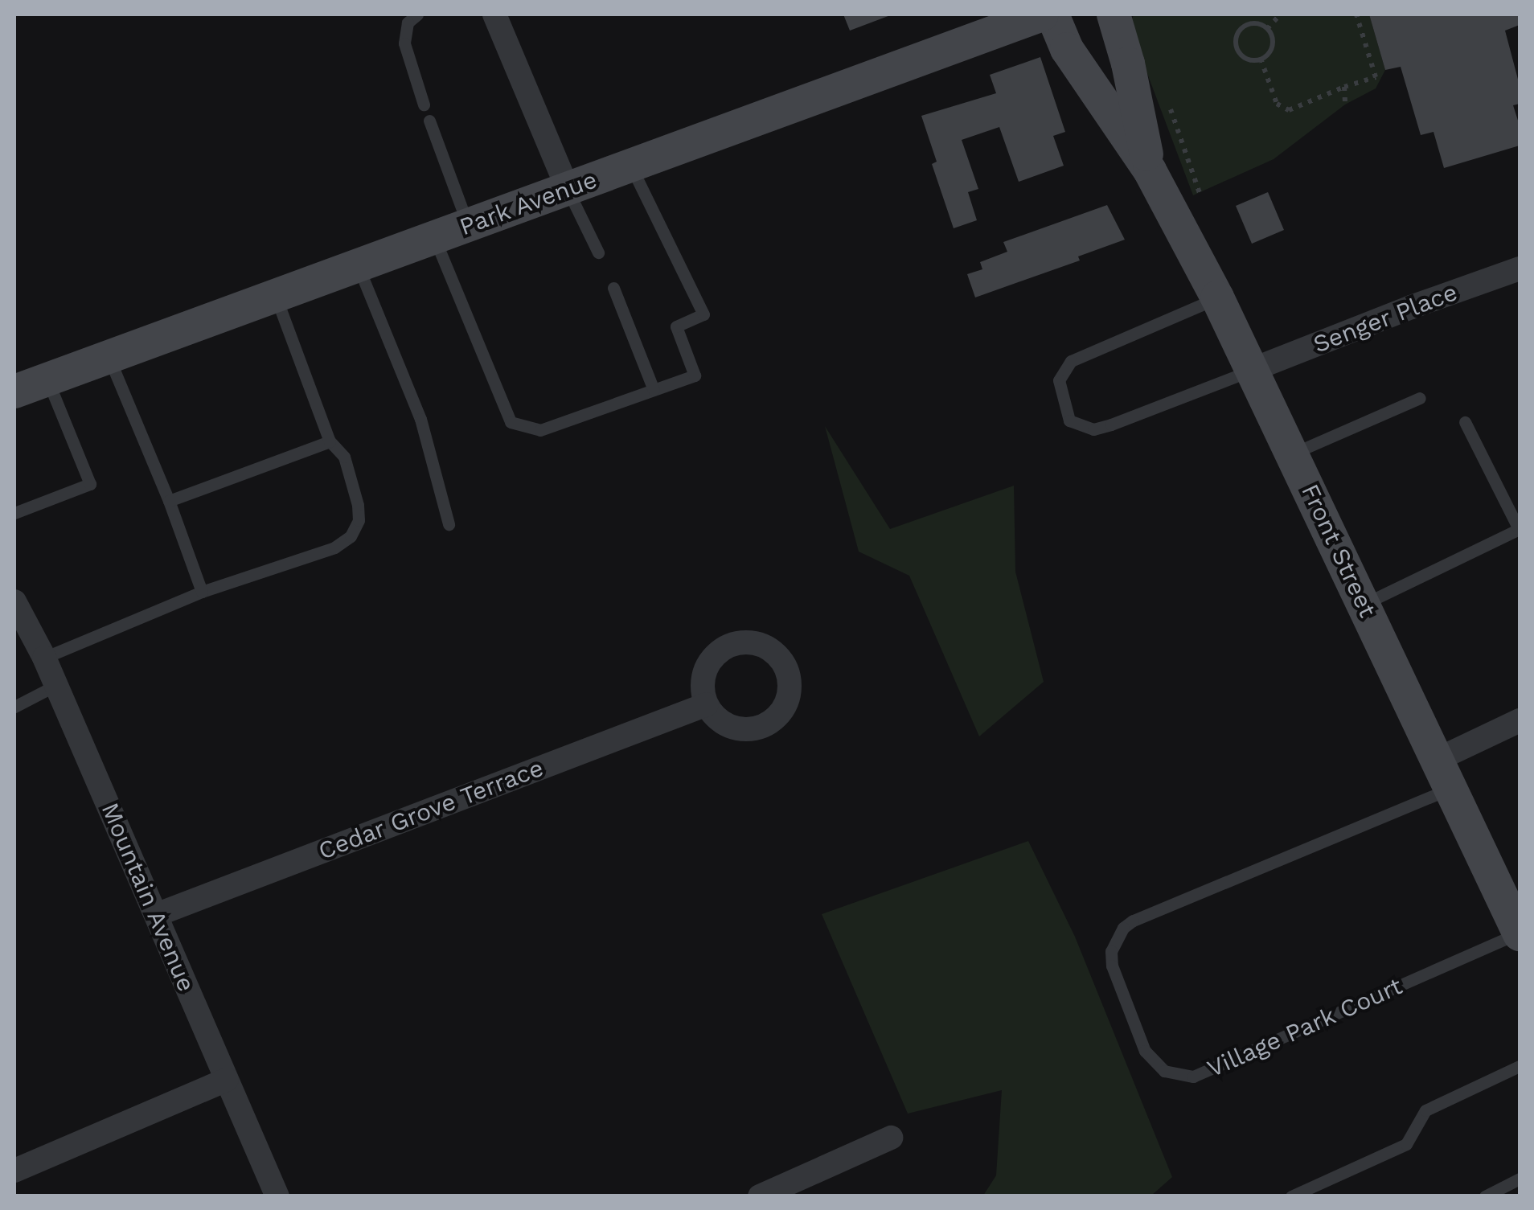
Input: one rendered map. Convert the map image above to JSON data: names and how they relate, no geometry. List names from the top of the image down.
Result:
{
  "streets": {
    "street": [
      "Park Avenue",
      "Senger Place",
      "Front Street",
      "Cedar Grove Terrace",
      "Mountain Avenue"
    ],
    "lane": ["Village Park Court"]
  },
  "crossings": [
    ["Senger Place", "Front Street"],
    ["Front Street", "Village Park Court"],
    ["Cedar Grove Terrace", "Mountain Avenue"]
  ]
}
